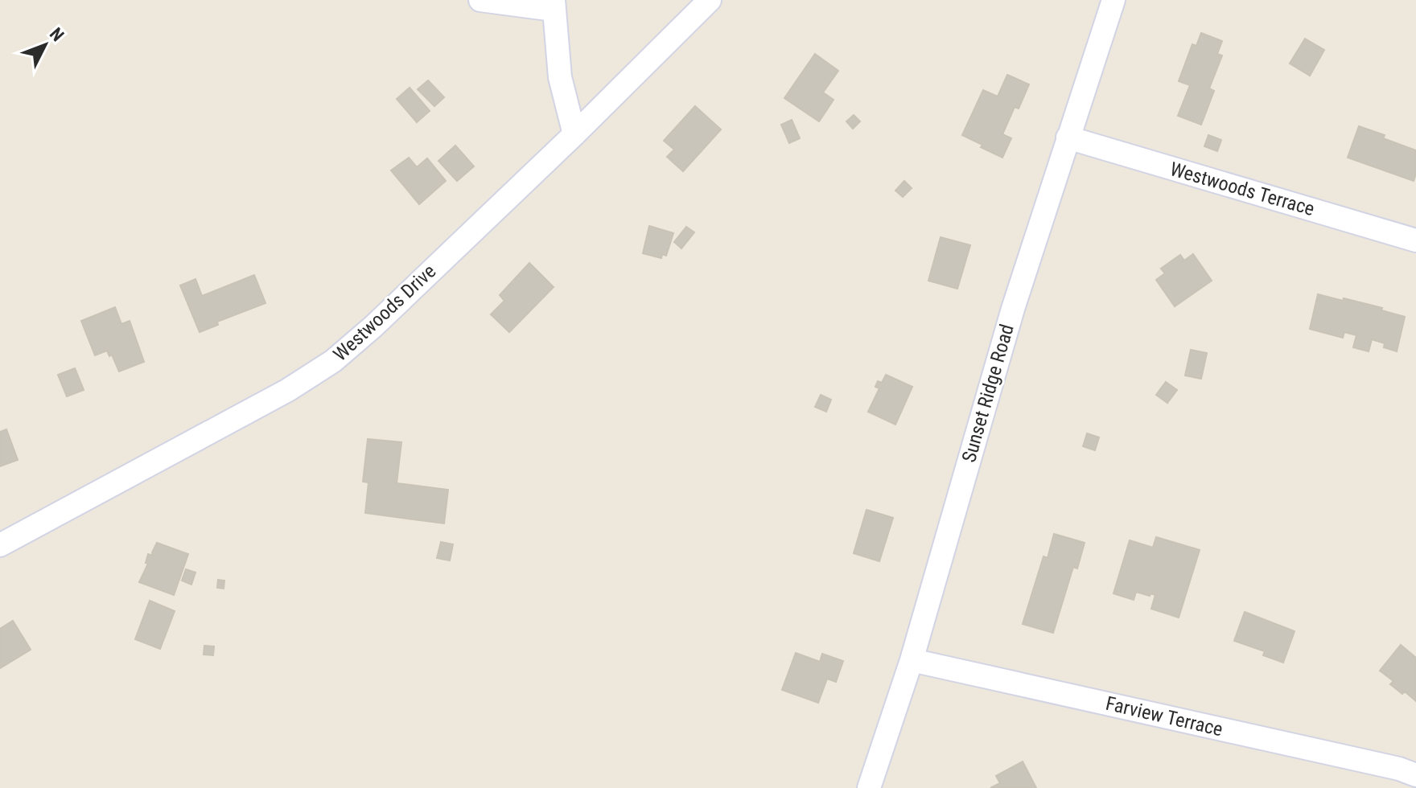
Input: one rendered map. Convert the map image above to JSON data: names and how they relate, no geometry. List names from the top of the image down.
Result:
{
  "streets": {
    "street": [
      "Westwoods Terrace",
      "Westwoods Drive",
      "Sunset Ridge Road",
      "Farview Terrace"
    ]
  },
  "crossings": [
    ["Westwoods Terrace", "Sunset Ridge Road"],
    ["Sunset Ridge Road", "Farview Terrace"]
  ],
  "north": "top right"
}
